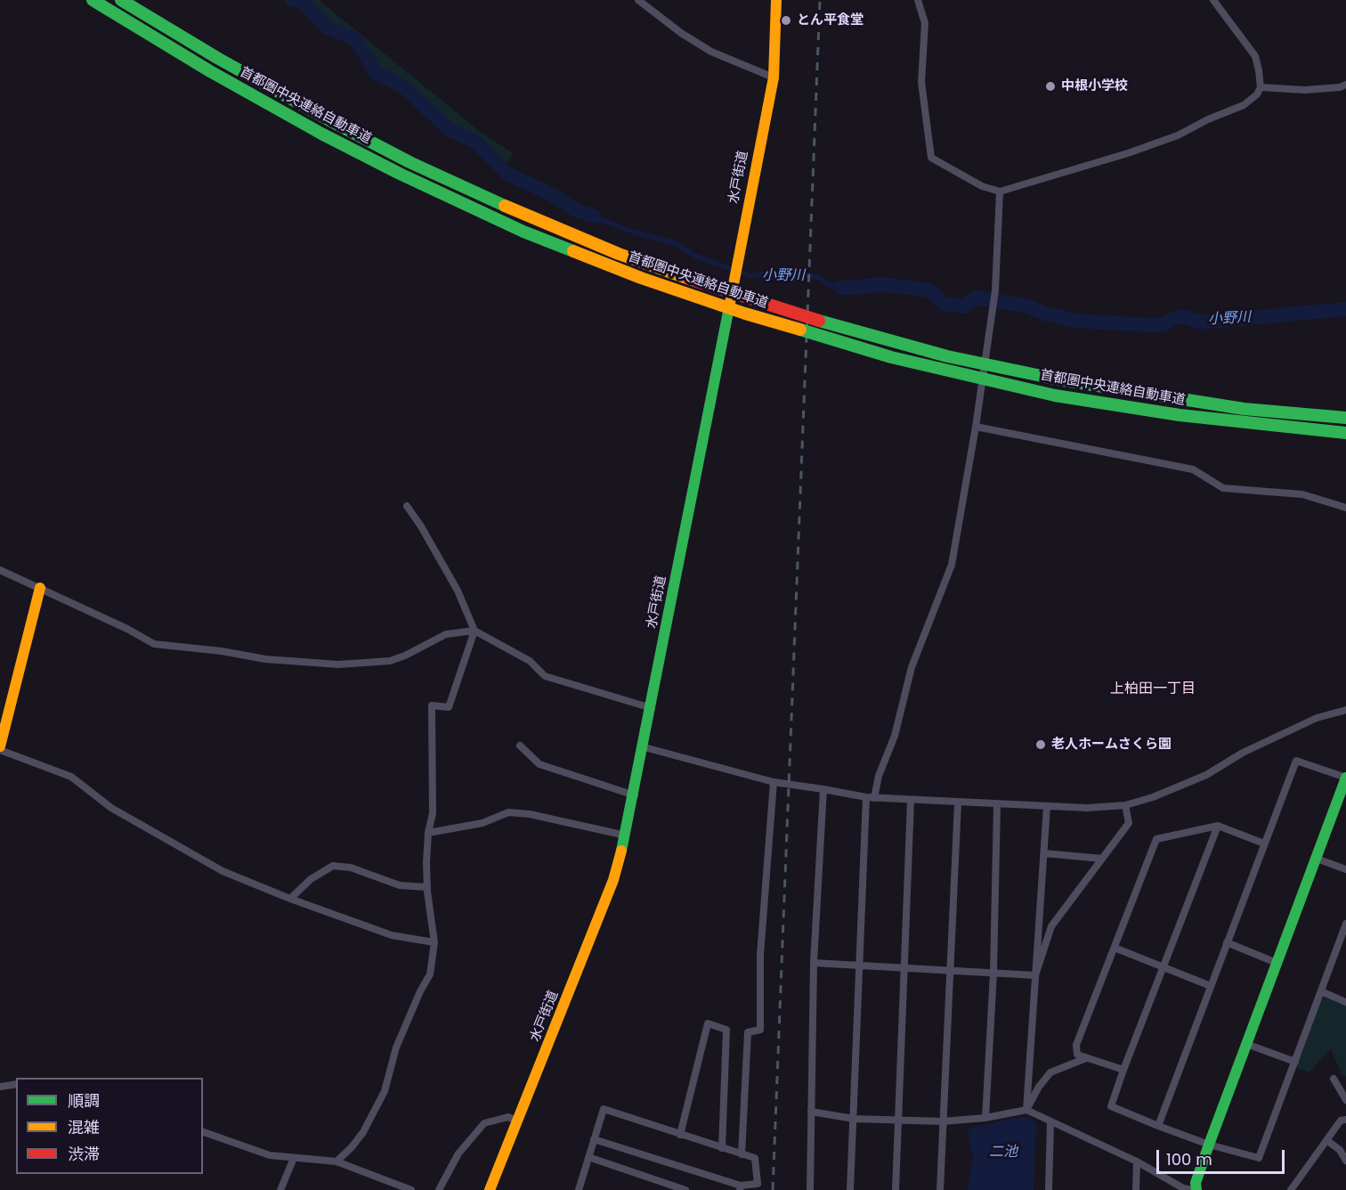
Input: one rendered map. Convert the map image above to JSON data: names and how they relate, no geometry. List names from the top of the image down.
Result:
{
  "streets": {
    "main road": ["首都圏中央連絡自動車道", "水戸街道"]
  },
  "districts": ["上柏田一丁目"],
  "water": ["小野川", "二池"],
  "places": ["とん平食堂", "中根小学校", "老人ホームさくら園"],
  "legend": ["順調", "混雑", "渋滞"],
  "scale_bar": "100 m"
}
